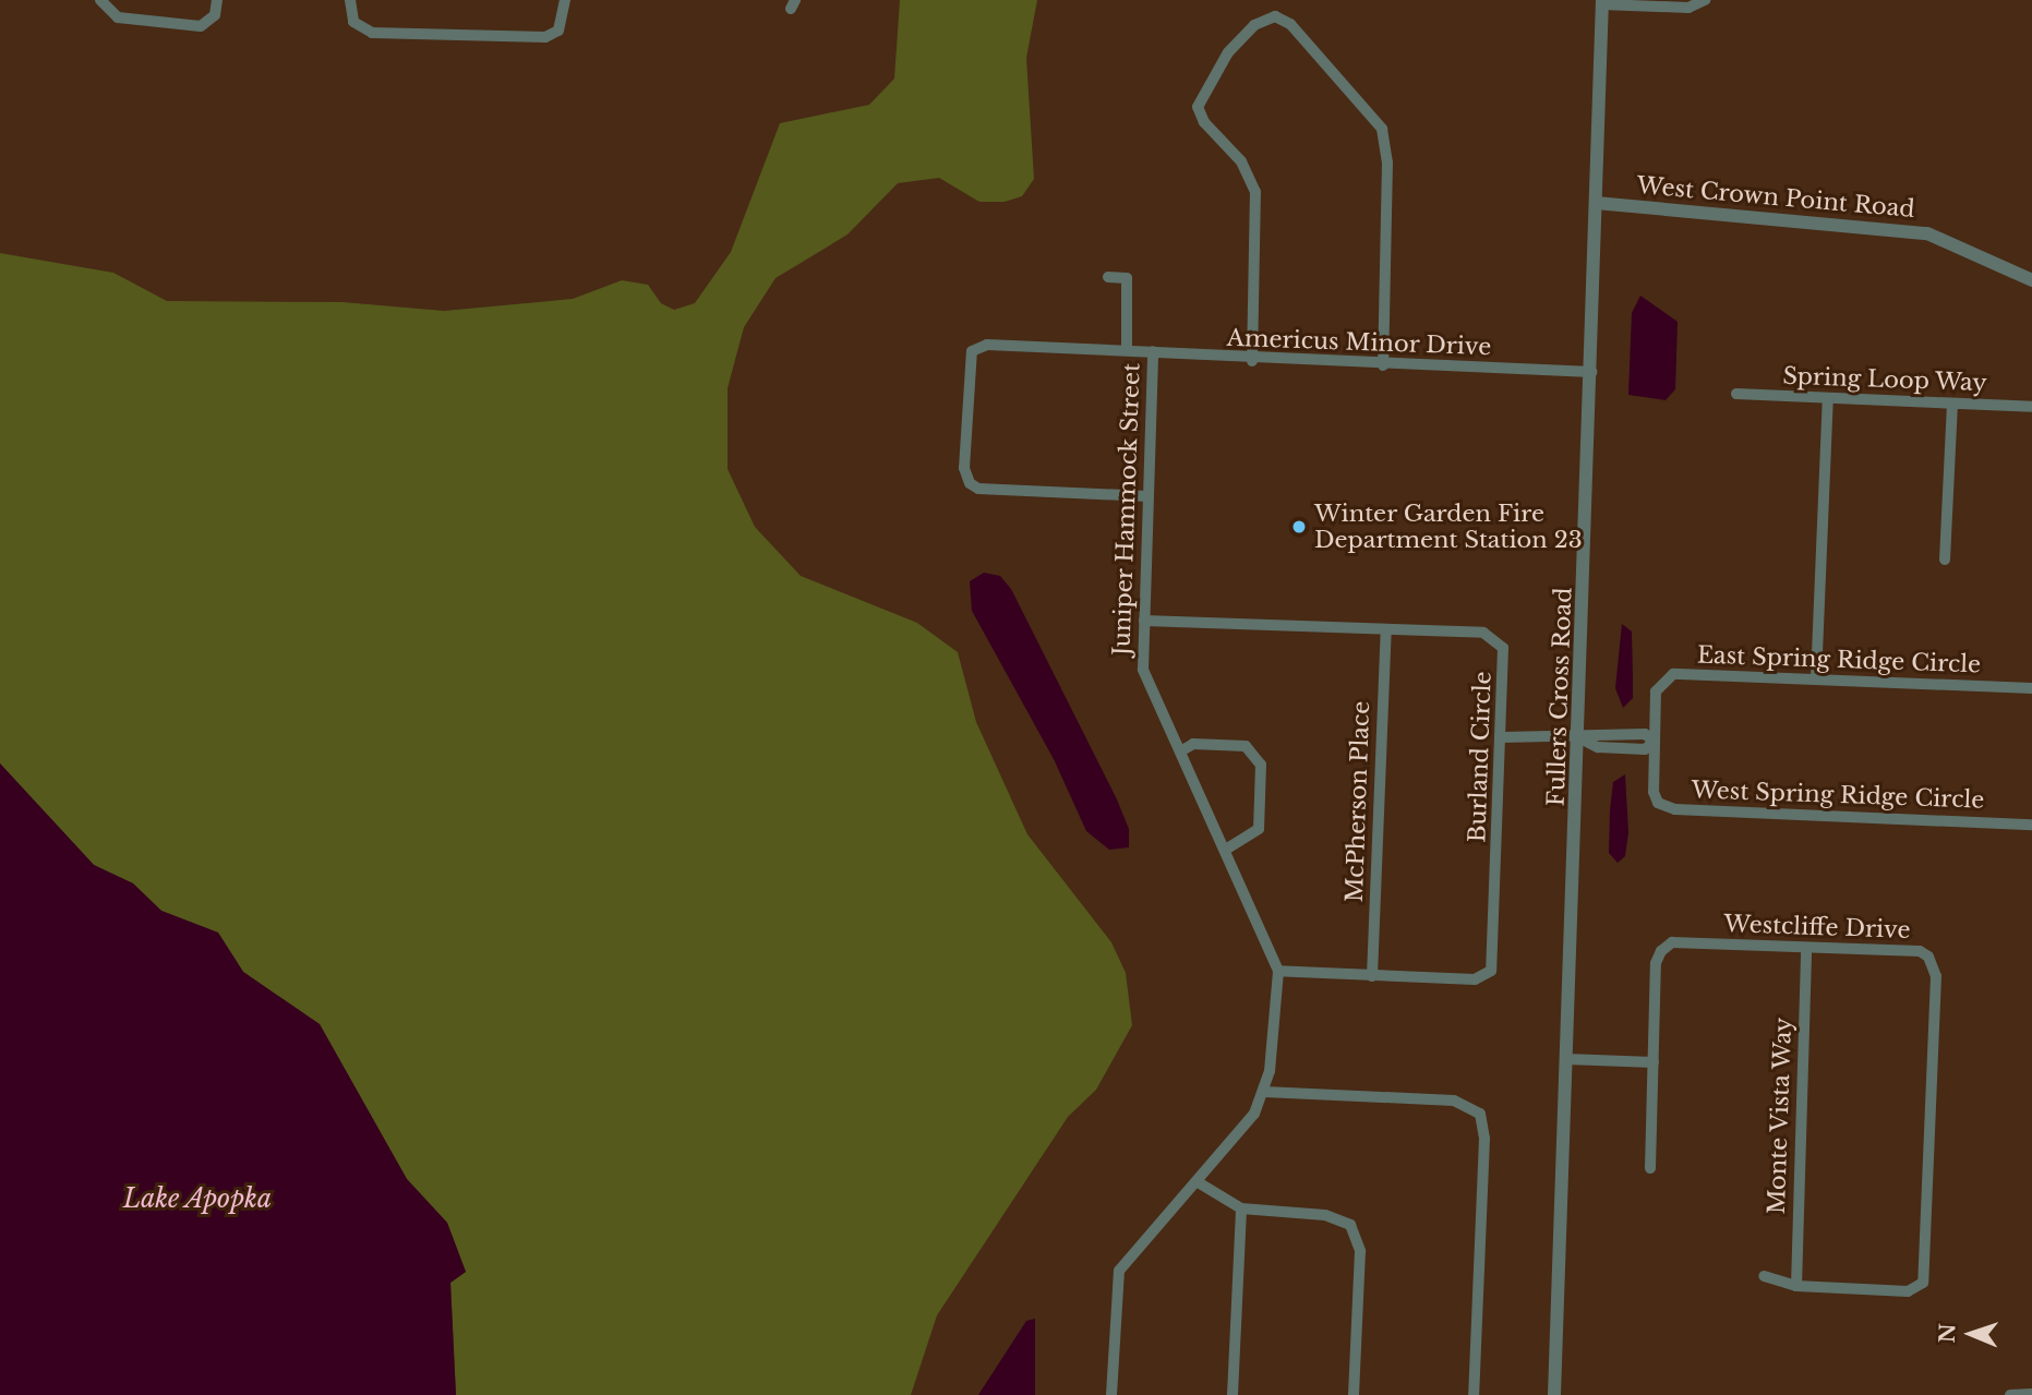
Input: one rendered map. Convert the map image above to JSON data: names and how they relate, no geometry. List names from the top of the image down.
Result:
{
  "streets": {
    "street": [
      "West Crown Point Road",
      "Americus Minor Drive",
      "Spring Loop Way",
      "Juniper Hammock Street",
      "East Spring Ridge Circle",
      "Fullers Cross Road",
      "Burland Circle",
      "West Spring Ridge Circle",
      "McPherson Place",
      "Westcliffe Drive",
      "Monte Vista Way"
    ]
  },
  "crossings": [
    ["West Crown Point Road", "Fullers Cross Road"],
    ["Americus Minor Drive", "Juniper Hammock Street"],
    ["Americus Minor Drive", "Fullers Cross Road"],
    ["Juniper Hammock Street", "Burland Circle"],
    ["East Spring Ridge Circle", "West Spring Ridge Circle"],
    ["Burland Circle", "McPherson Place"],
    ["Westcliffe Drive", "Monte Vista Way"]
  ],
  "water": ["Lake Apopka"],
  "places": ["Winter Garden Fire Department Station 23"],
  "north": "left"
}
